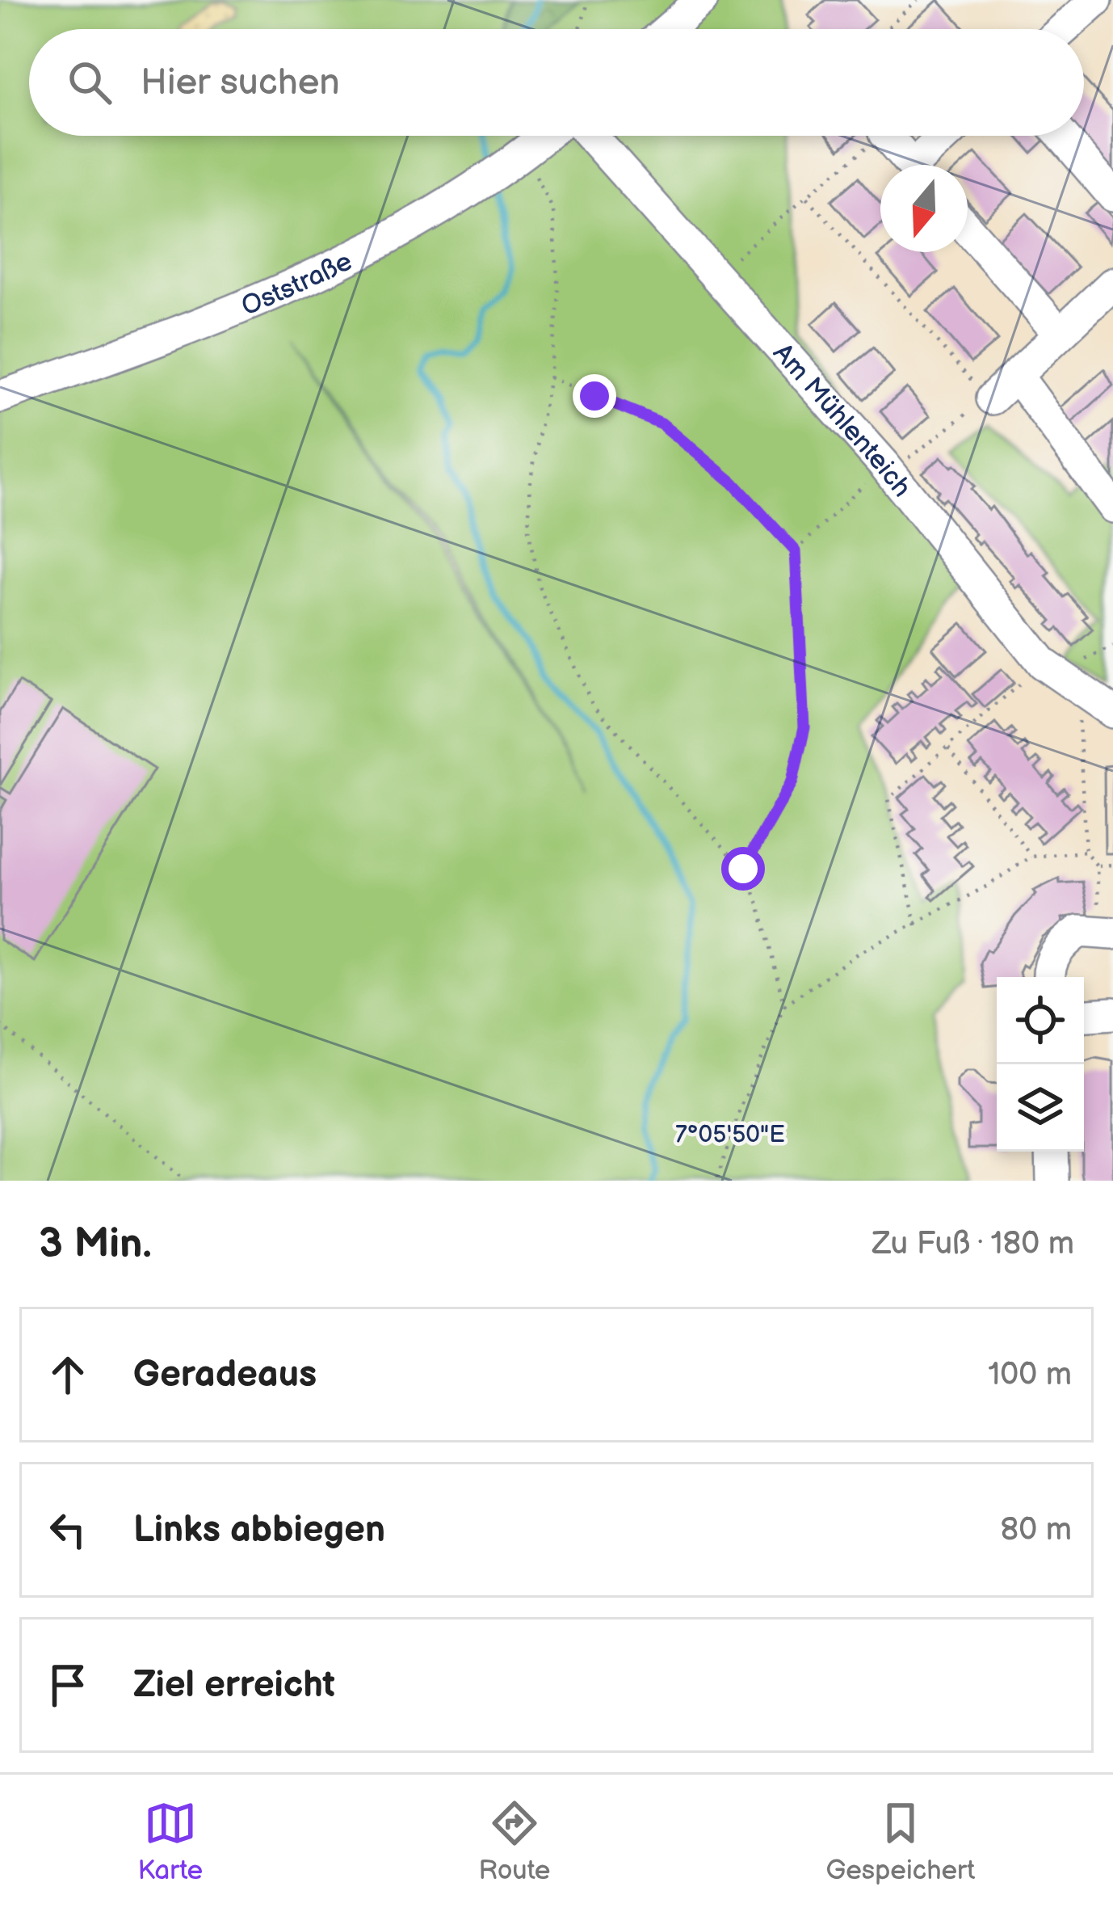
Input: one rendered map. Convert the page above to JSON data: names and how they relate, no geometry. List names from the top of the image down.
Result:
{
  "streets": {
    "street": ["Oststraße", "Am Mühlenteich"]
  },
  "north": "bottom",
  "page": {
    "search": "Hier suchen",
    "heading": ["3 Min.", "Zu Fuß · 180 m"],
    "list": [
      ["Geradeaus", "100 m"],
      ["Links abbiegen", "80 m"],
      "Ziel erreicht"
    ],
    "nav": ["Karte", "Route", "Gespeichert"]
  },
  "coordinates": ["7°05'50\"E"]
}
